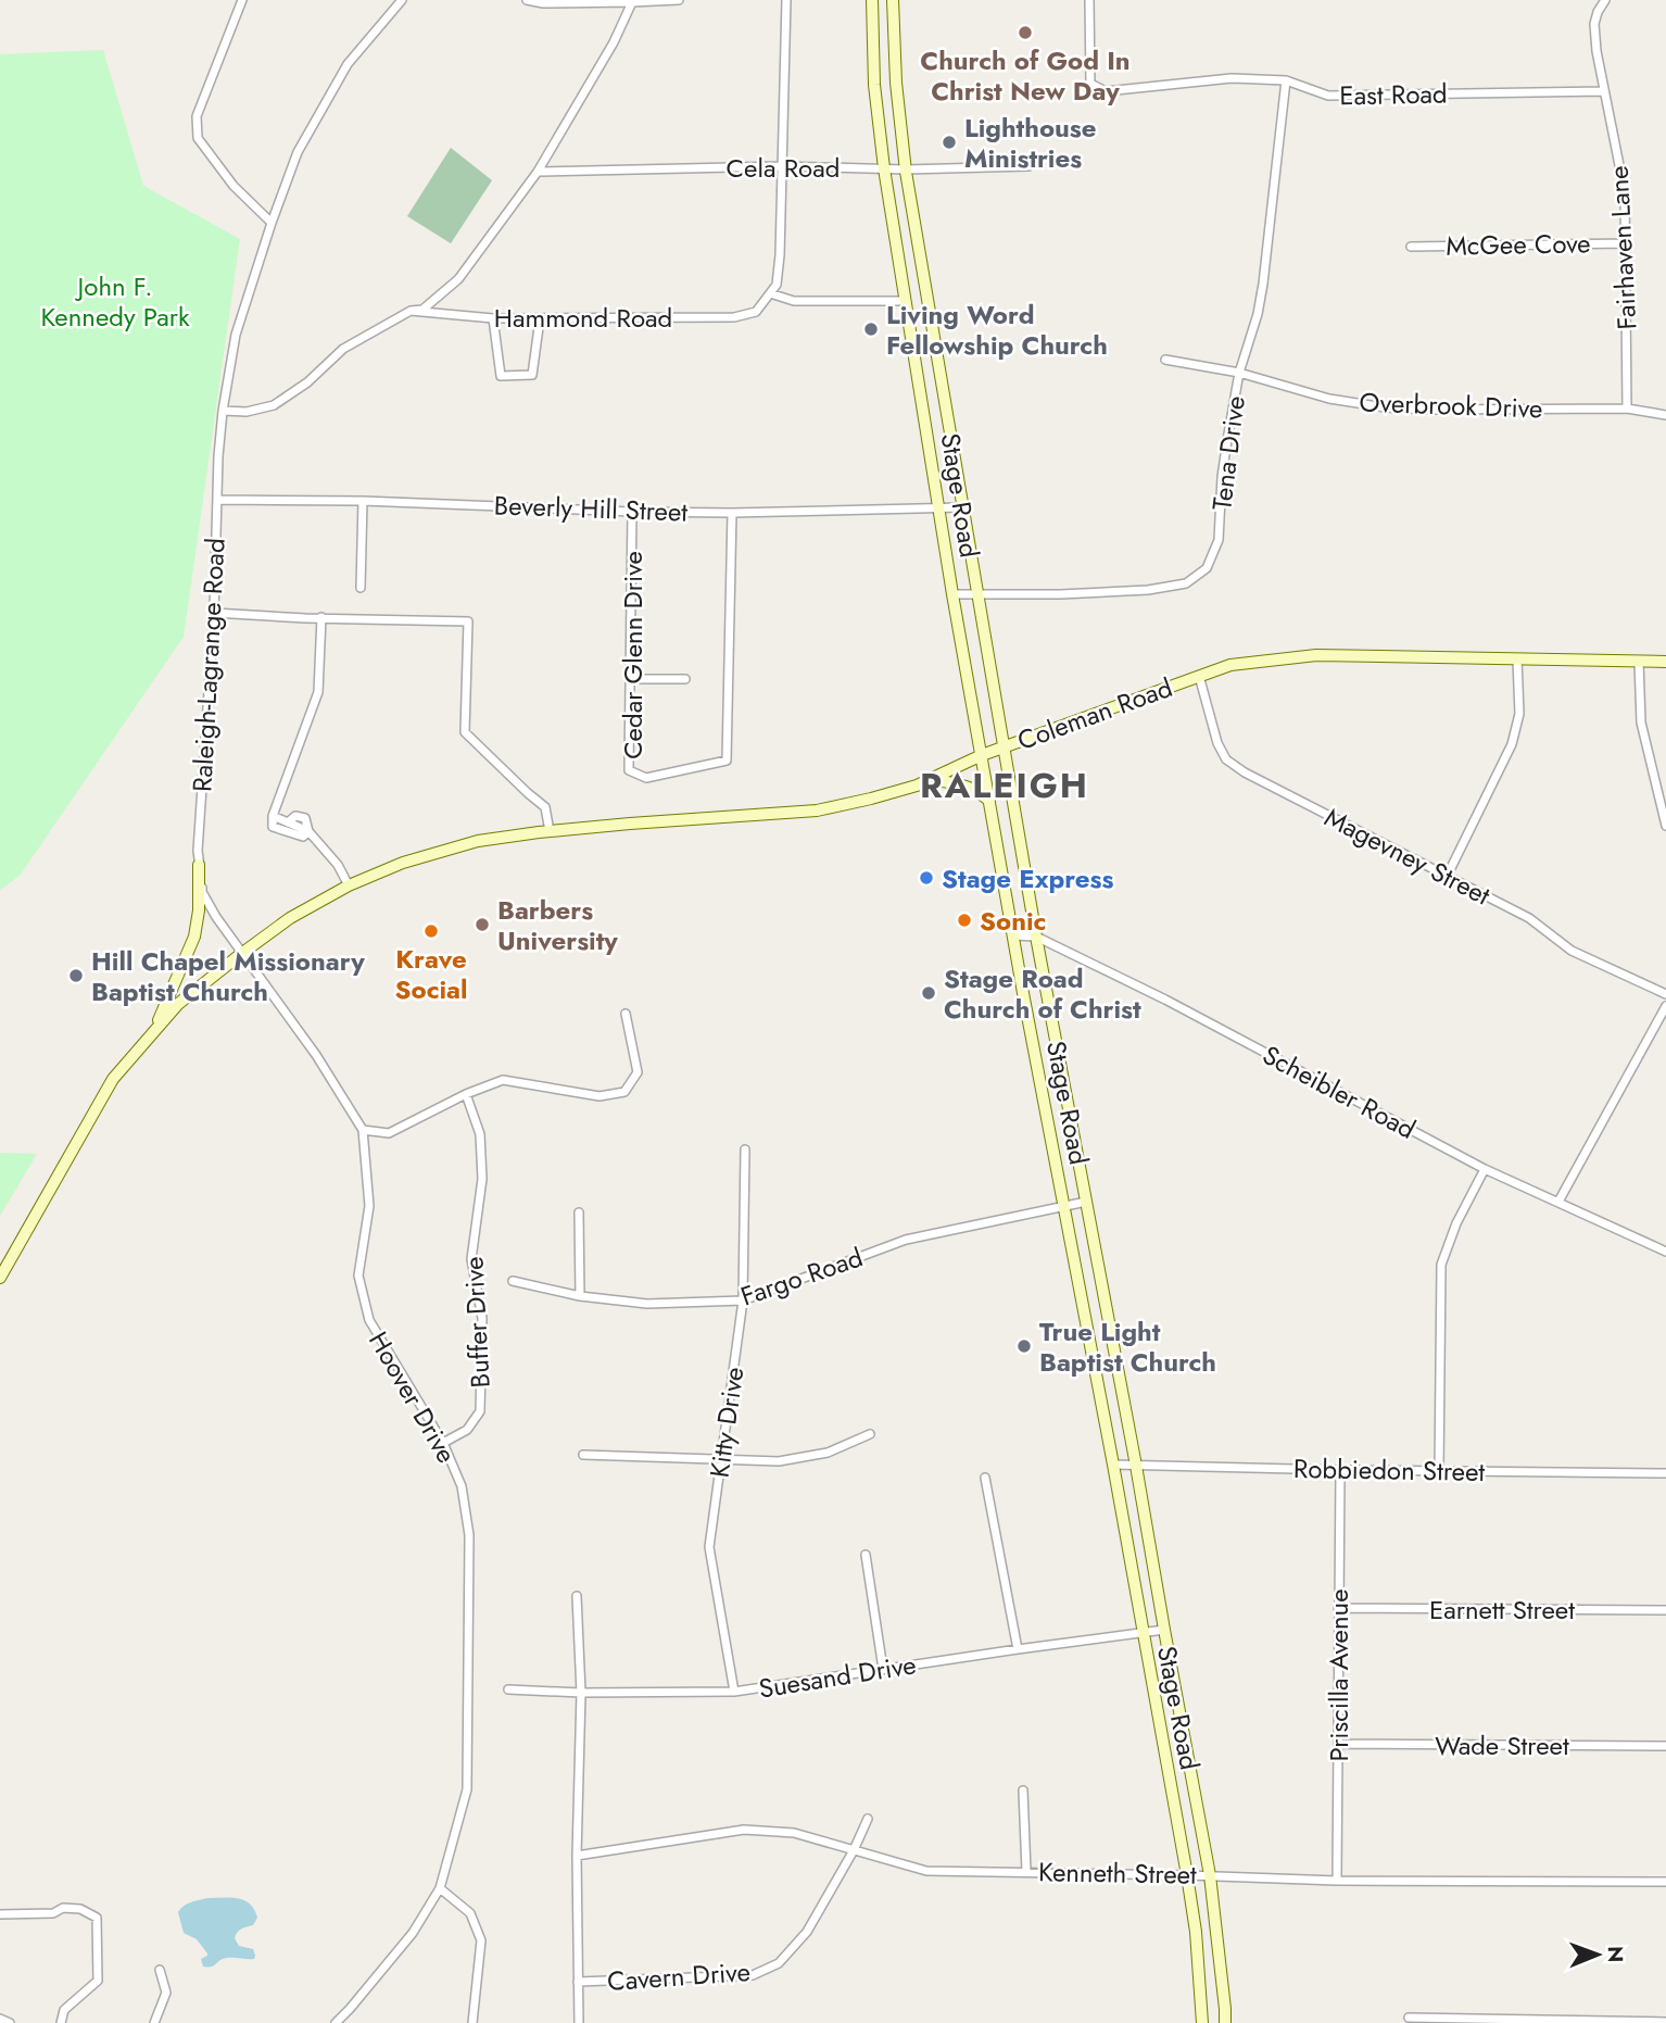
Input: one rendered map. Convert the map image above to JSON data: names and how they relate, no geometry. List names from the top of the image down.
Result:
{
  "streets": {
    "main road": ["Stage Road", "Coleman Road"],
    "street": [
      "East Road",
      "Cela Road",
      "McGee Cove",
      "Fairhaven Lane",
      "Hammond Road",
      "Overbrook Drive",
      "Tena Drive",
      "Beverly Hill Street",
      "Cedar Glenn Drive",
      "Raleigh-Lagrange Road",
      "Magevney Street",
      "Scheibler Road",
      "Fargo Road",
      "Buffer Drive",
      "Hoover Drive",
      "Kitty Drive",
      "Robbiedon Street",
      "Earnett Street",
      "Priscilla Avenue",
      "Suesand Drive",
      "Wade Street",
      "Kenneth Street",
      "Cavern Drive"
    ]
  },
  "crossings": [
    ["East Road", "Fairhaven Lane"],
    ["East Road", "Tena Drive"],
    ["Cela Road", "Stage Road"],
    ["McGee Cove", "Fairhaven Lane"],
    ["Fairhaven Lane", "Overbrook Drive"],
    ["Overbrook Drive", "Tena Drive"],
    ["Tena Drive", "Stage Road"],
    ["Stage Road", "Beverly Hill Street"],
    ["Stage Road", "Coleman Road"],
    ["Stage Road", "Scheibler Road"],
    ["Stage Road", "Fargo Road"],
    ["Stage Road", "Robbiedon Street"],
    ["Stage Road", "Suesand Drive"],
    ["Stage Road", "Kenneth Street"],
    ["Beverly Hill Street", "Cedar Glenn Drive"],
    ["Beverly Hill Street", "Raleigh-Lagrange Road"],
    ["Raleigh-Lagrange Road", "Coleman Road"],
    ["Raleigh-Lagrange Road", "Hoover Drive"],
    ["Coleman Road", "Magevney Street"],
    ["Coleman Road", "Hoover Drive"],
    ["Fargo Road", "Kitty Drive"],
    ["Buffer Drive", "Hoover Drive"],
    ["Kitty Drive", "Suesand Drive"],
    ["Robbiedon Street", "Priscilla Avenue"],
    ["Earnett Street", "Priscilla Avenue"],
    ["Priscilla Avenue", "Wade Street"],
    ["Priscilla Avenue", "Kenneth Street"],
    ["Kenneth Street", "Cavern Drive"]
  ],
  "districts": ["RALEIGH"],
  "parks": ["John F. Kennedy Park"],
  "places": [
    "Church of God In Christ New Day",
    "Lighthouse Ministries",
    "Living Word Fellowship Church",
    "Stage Express",
    "Sonic",
    "Barbers University",
    "Krave Social",
    "Hill Chapel Missionary Baptist Church",
    "Stage Road Church of Christ",
    "True Light Baptist Church"
  ],
  "north": "right"
}
